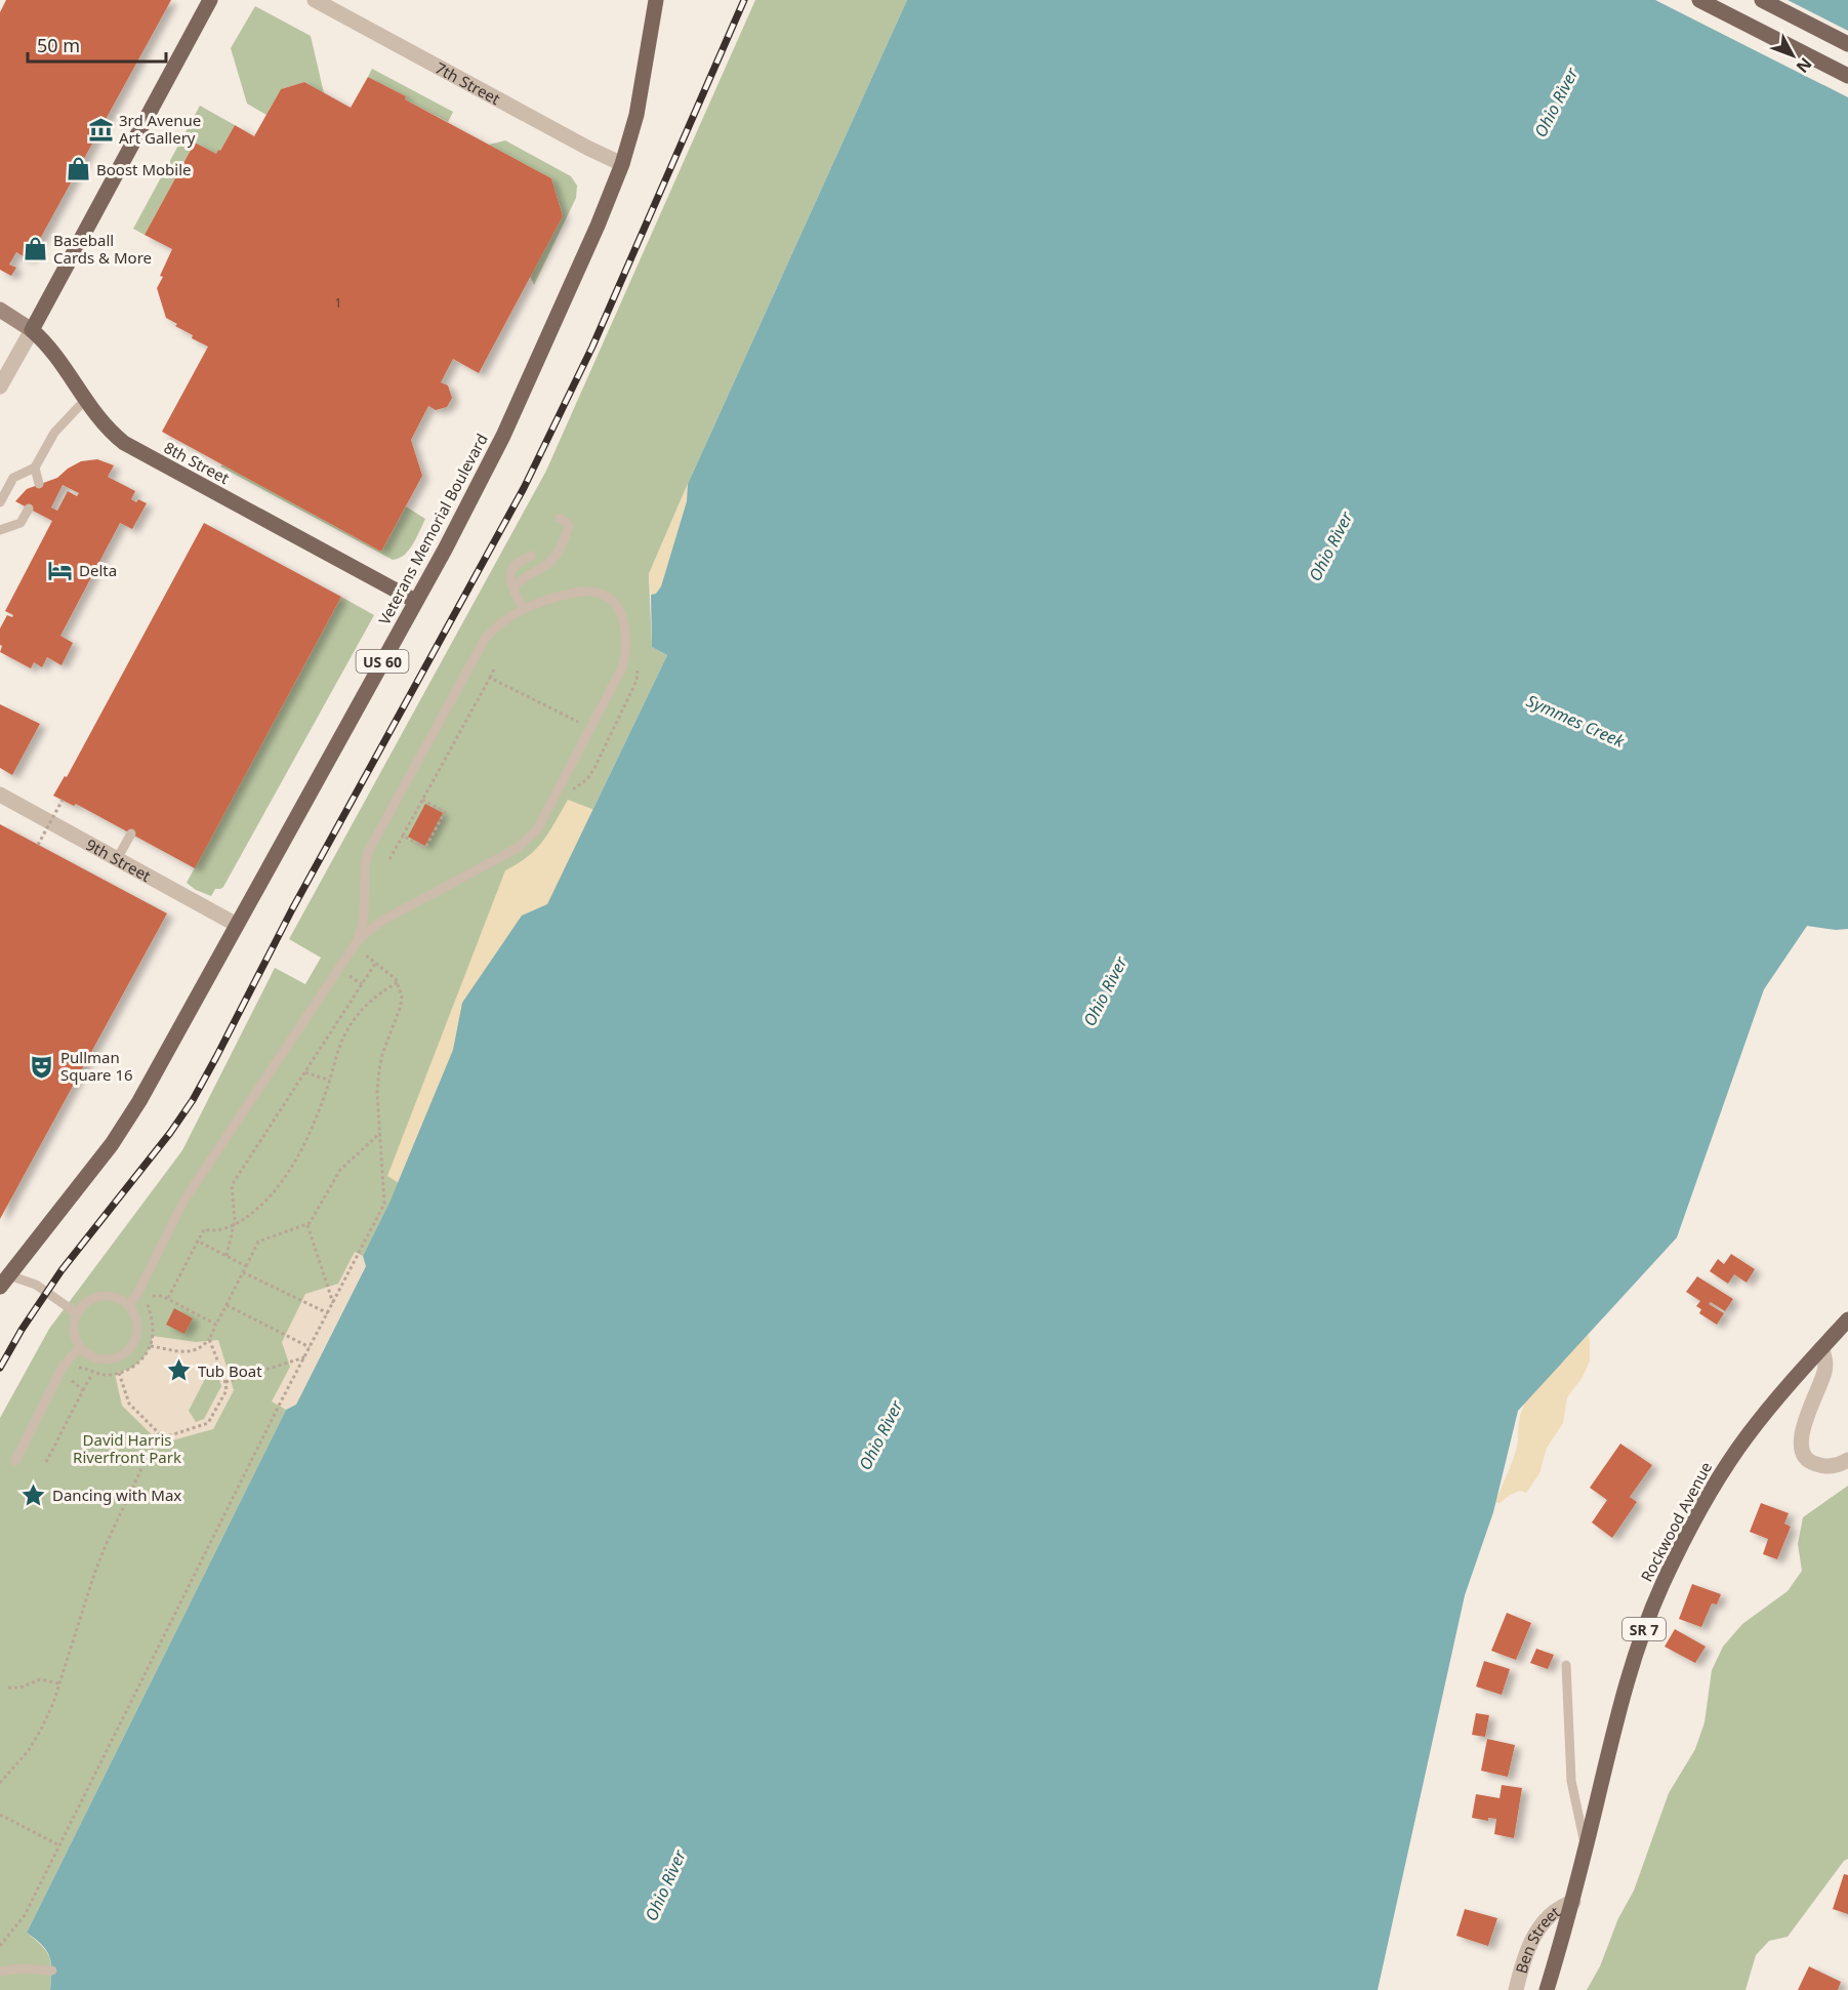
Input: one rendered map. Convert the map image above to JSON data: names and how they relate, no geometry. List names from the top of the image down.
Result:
{
  "streets": {
    "main road": [
      "8th Street",
      "Veterans Memorial Boulevard",
      "US 60",
      "Rockwood Avenue",
      "SR 7"
    ],
    "street": ["7th Street", "9th Street", "Ben Street"]
  },
  "crossings": [
    ["7th Street", "Veterans Memorial Boulevard"],
    ["8th Street", "Veterans Memorial Boulevard"],
    ["Veterans Memorial Boulevard", "9th Street"],
    ["Rockwood Avenue", "Ben Street"]
  ],
  "water": ["Ohio River", "Symmes Creek"],
  "parks": ["David Harris Riverfront Park"],
  "places": {
    "museum": ["3rd Avenue Art Gallery"],
    "shop": ["Boost Mobile", "Baseball Cards & More"],
    "hotel": ["Delta"],
    "theatre": ["Pullman Square 16"],
    "place": ["Tub Boat", "Dancing with Max"]
  },
  "house_numbers": ["1"],
  "scale_bar": "50 m",
  "north": "bottom right"
}
